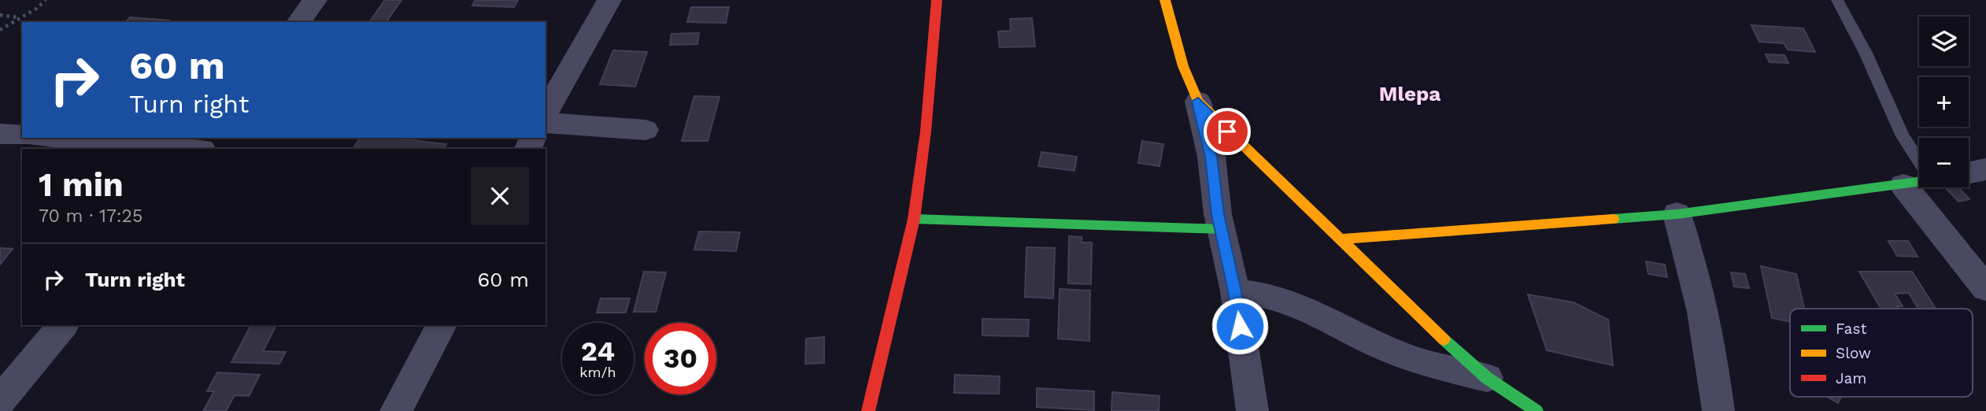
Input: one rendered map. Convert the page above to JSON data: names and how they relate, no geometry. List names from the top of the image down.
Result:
{
  "districts": ["Mlepa"],
  "legend": ["Fast", "Slow", "Jam"],
  "page": {
    "map_buttons": ["+", "−"],
    "turn": ["60 m", "Turn right"],
    "heading": ["1 min", "70 m · 17:25"],
    "list": [
      {
        "name": "Turn right",
        "value": "60 m"
      }
    ],
    "speed": "24 km/h",
    "limit": "30"
  }
}
